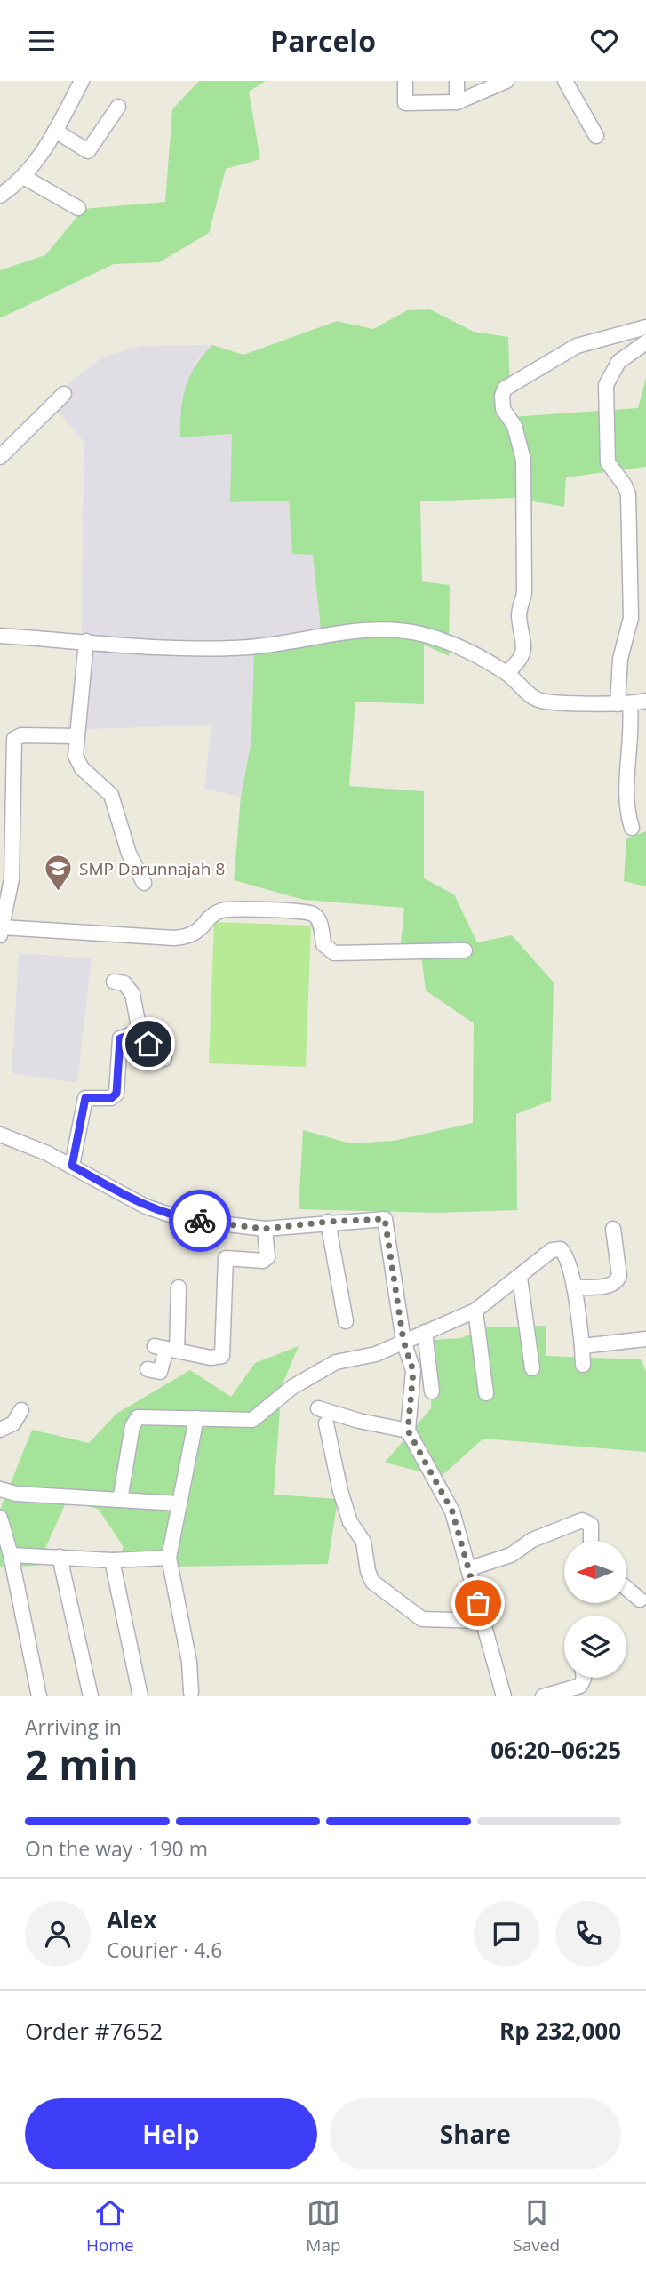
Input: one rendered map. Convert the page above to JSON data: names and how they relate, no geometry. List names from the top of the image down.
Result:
{
  "places": {
    "school or university": ["SMP Darunnajah 8"]
  },
  "north": "left",
  "page": {
    "header": "Parcelo",
    "heading": ["2 min", "Arriving in", "06:20–06:25"],
    "panel": [
      "Alex",
      "Courier · 4.6",
      "Order #7652",
      "Rp 232,000"
    ],
    "bar": "On the way · 190 m",
    "buttons": ["Help", "Share"],
    "tabs": ["Home", "Map", "Saved"]
  }
}
